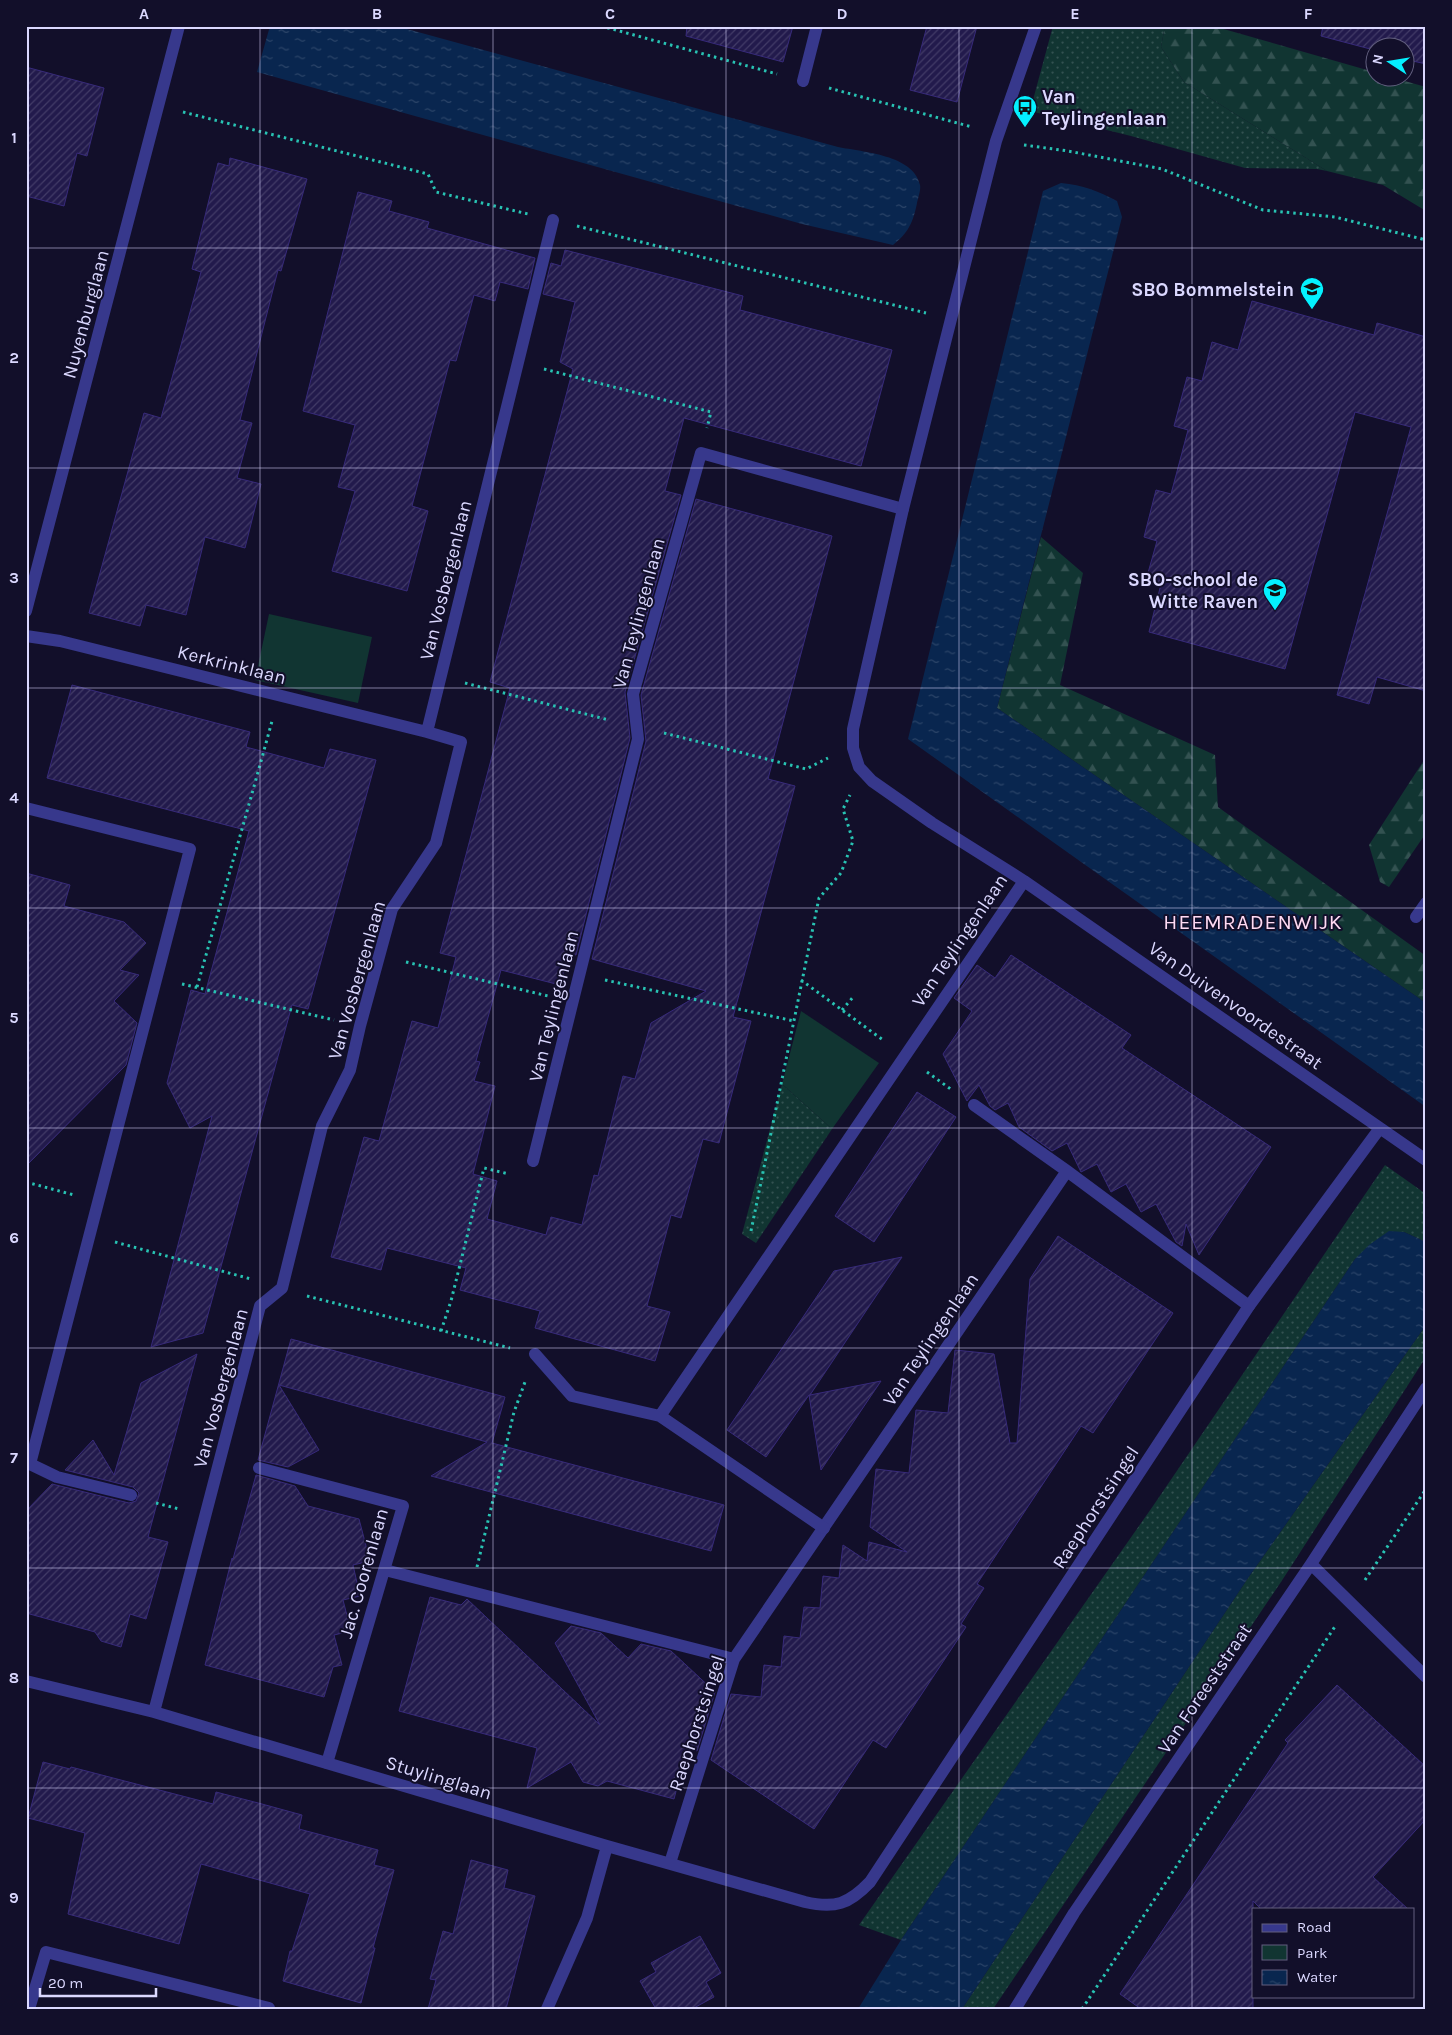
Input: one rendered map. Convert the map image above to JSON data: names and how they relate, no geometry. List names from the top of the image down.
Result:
{
  "streets": {
    "street": [
      "Nuyenburglaan",
      "Van Vosbergenlaan",
      "Van Teylingenlaan",
      "Kerkrinklaan",
      "Van Duivenvoordestraat",
      "Raephorstsingel",
      "Jac. Coorenlaan",
      "Van Foreeststraat",
      "Stuylinglaan"
    ]
  },
  "crossings": [
    ["Van Vosbergenlaan", "Kerkrinklaan"],
    ["Van Vosbergenlaan", "Stuylinglaan"],
    ["Van Teylingenlaan", "Van Duivenvoordestraat"],
    ["Van Teylingenlaan", "Raephorstsingel"],
    ["Van Duivenvoordestraat", "Raephorstsingel"],
    ["Raephorstsingel", "Stuylinglaan"],
    ["Jac. Coorenlaan", "Stuylinglaan"]
  ],
  "districts": ["HEEMRADENWIJK"],
  "places": {
    "bus stop": ["Van Teylingenlaan"],
    "school or university": ["SBO Bommelstein", "SBO-school de Witte Raven"]
  },
  "legend": ["Road", "Park", "Water"],
  "scale_bar": "20 m",
  "north": "left",
  "grid": {
    "columns": [
      "A",
      "B",
      "C",
      "D",
      "E",
      "F"
    ],
    "rows": [
      "1",
      "2",
      "3",
      "4",
      "5",
      "6",
      "7",
      "8",
      "9"
    ]
  }
}
